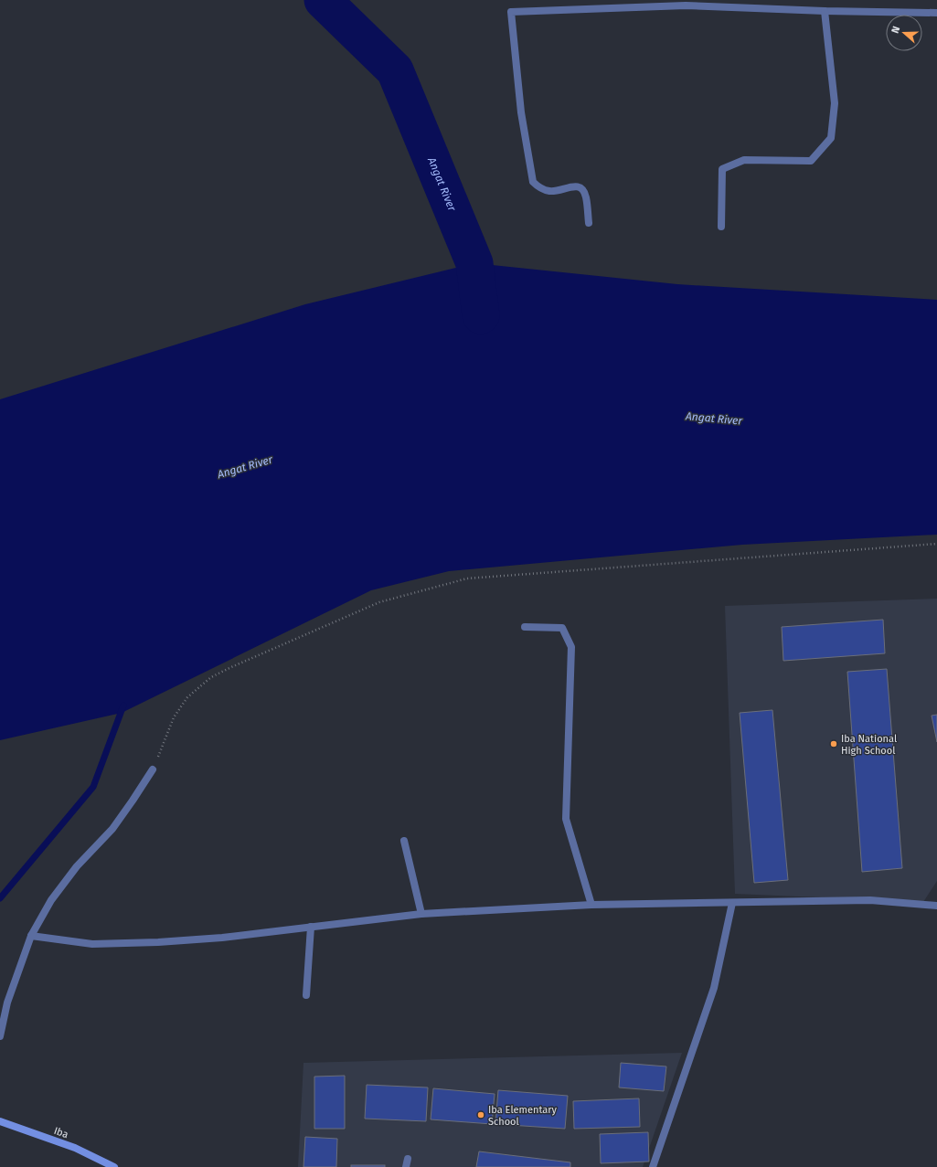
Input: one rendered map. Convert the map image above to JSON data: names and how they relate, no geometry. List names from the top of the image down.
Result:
{
  "streets": {
    "main road": ["Iba"]
  },
  "water": ["Angat River"],
  "places": ["Iba National High School", "Iba Elementary School"],
  "north": "left"
}
